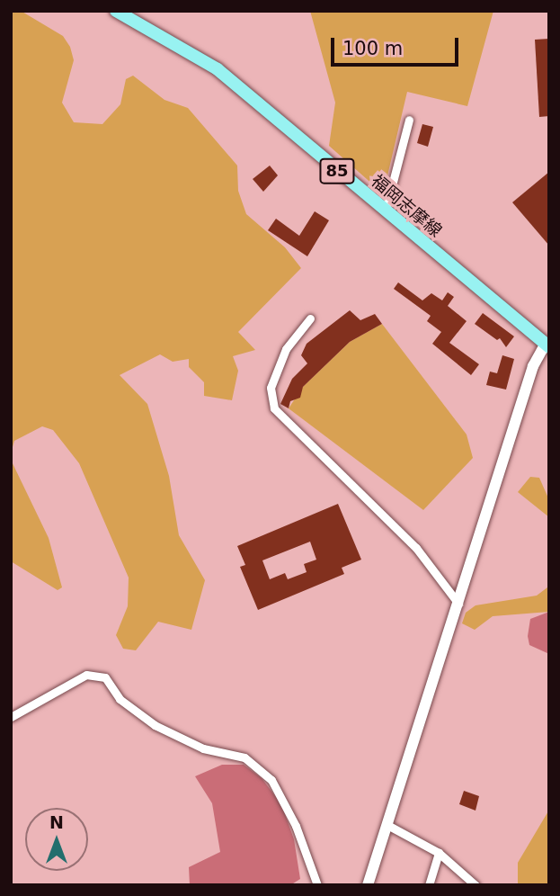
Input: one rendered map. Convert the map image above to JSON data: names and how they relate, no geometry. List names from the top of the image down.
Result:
{
  "streets": {
    "main road": ["85", "福岡志摩線"]
  },
  "scale_bar": "100 m",
  "north": "top"
}
